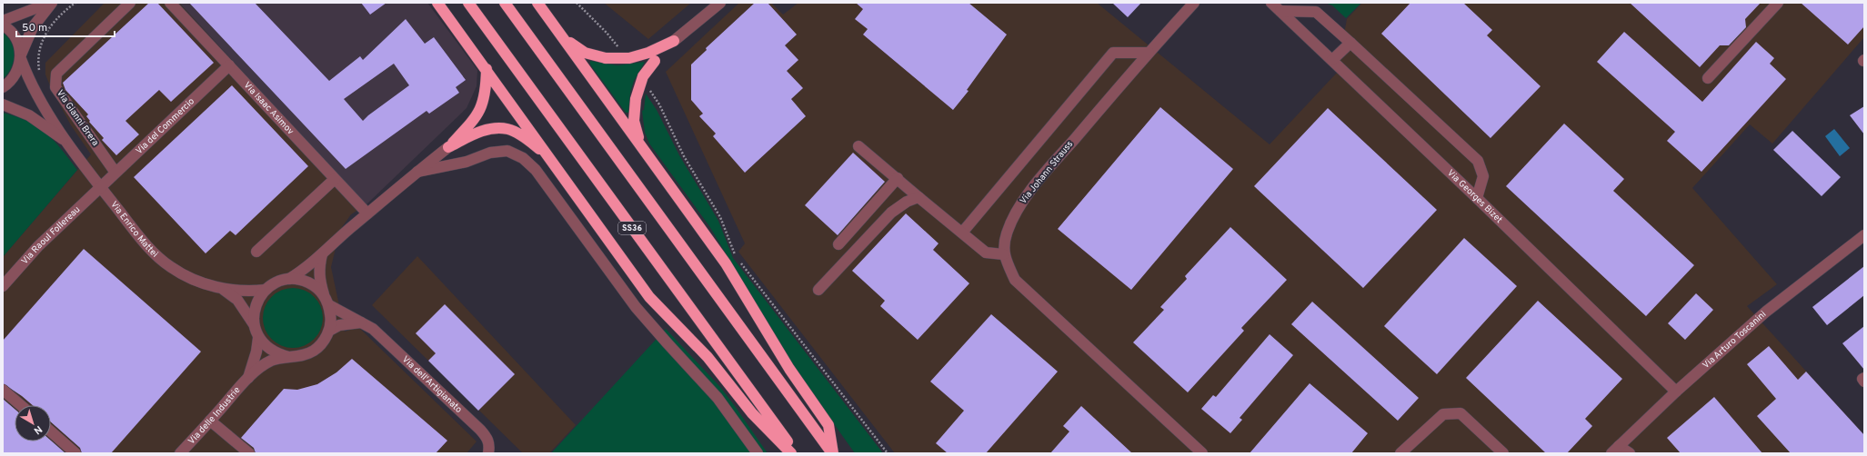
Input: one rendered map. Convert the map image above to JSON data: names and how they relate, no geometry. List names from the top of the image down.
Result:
{
  "streets": {
    "highway": ["SS36"],
    "street": [
      "Via Isaac Asimov",
      "Via Gianni Brera",
      "Via del Commercio",
      "Via Johann Strauss",
      "Via Georges Bizet",
      "Via Enrico Mattei",
      "Via Raoul Follereau",
      "Via Arturo Toscanini",
      "Via dell'Artigianato",
      "Via delle Industrie"
    ]
  },
  "crossings": [
    ["Via Isaac Asimov", "Via del Commercio"],
    ["Via Gianni Brera", "Via del Commercio"],
    ["Via del Commercio", "Via Enrico Mattei"],
    ["Via del Commercio", "Via Raoul Follereau"],
    ["Via Georges Bizet", "Via Arturo Toscanini"],
    ["Via Enrico Mattei", "Via Raoul Follereau"],
    ["Via Enrico Mattei", "Via dell'Artigianato"],
    ["Via Enrico Mattei", "Via delle Industrie"],
    ["Via dell'Artigianato", "Via delle Industrie"]
  ],
  "scale_bar": "50 m",
  "north": "bottom right"
}
